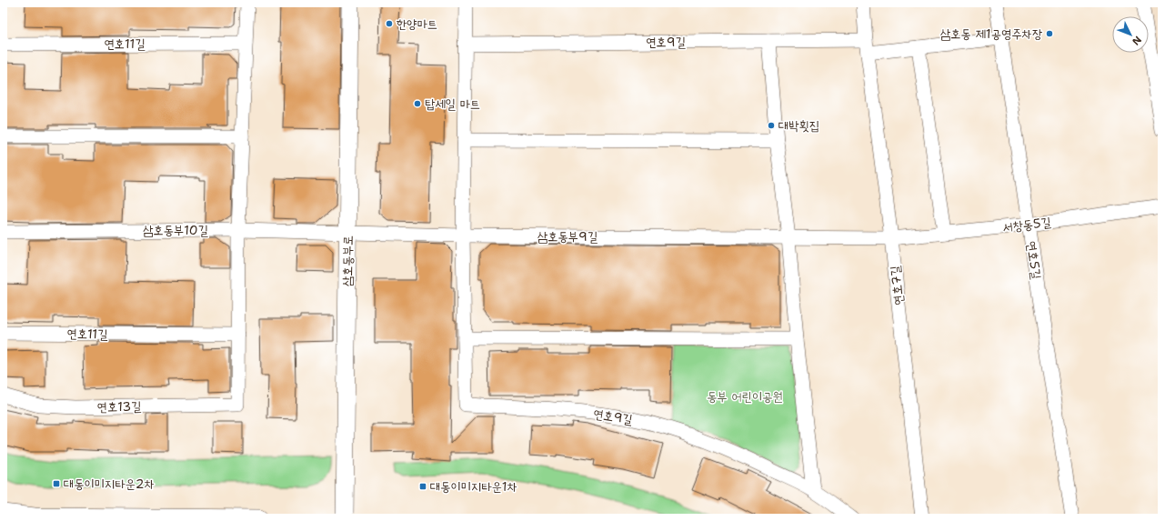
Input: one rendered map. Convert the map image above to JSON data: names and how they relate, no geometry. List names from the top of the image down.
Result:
{
  "streets": {
    "street": [
      "연호9길",
      "연호11길",
      "서창동5길",
      "삼호동부10길",
      "삼호동부9길",
      "연호5길",
      "삼호동부로",
      "연호7길",
      "연호13길"
    ]
  },
  "crossings": [
    ["연호9길", "삼호동부9길"],
    ["연호9길", "연호7길"],
    ["연호11길", "연호13길"],
    ["서창동5길", "삼호동부9길"],
    ["서창동5길", "연호5길"],
    ["서창동5길", "연호7길"],
    ["삼호동부10길", "삼호동부9길"],
    ["삼호동부10길", "삼호동부로"],
    ["삼호동부9길", "삼호동부로"],
    ["삼호동부9길", "연호7길"]
  ],
  "parks": ["동부 어린이공원"],
  "places": {
    "other": [
      "한양마트",
      "삼호동 제1공영주차장",
      "탑세일 마트",
      "대박횟집"
    ],
    "transit": ["대동이미지타운2차", "대동이미지타운1차"]
  },
  "north": "bottom right"
}
